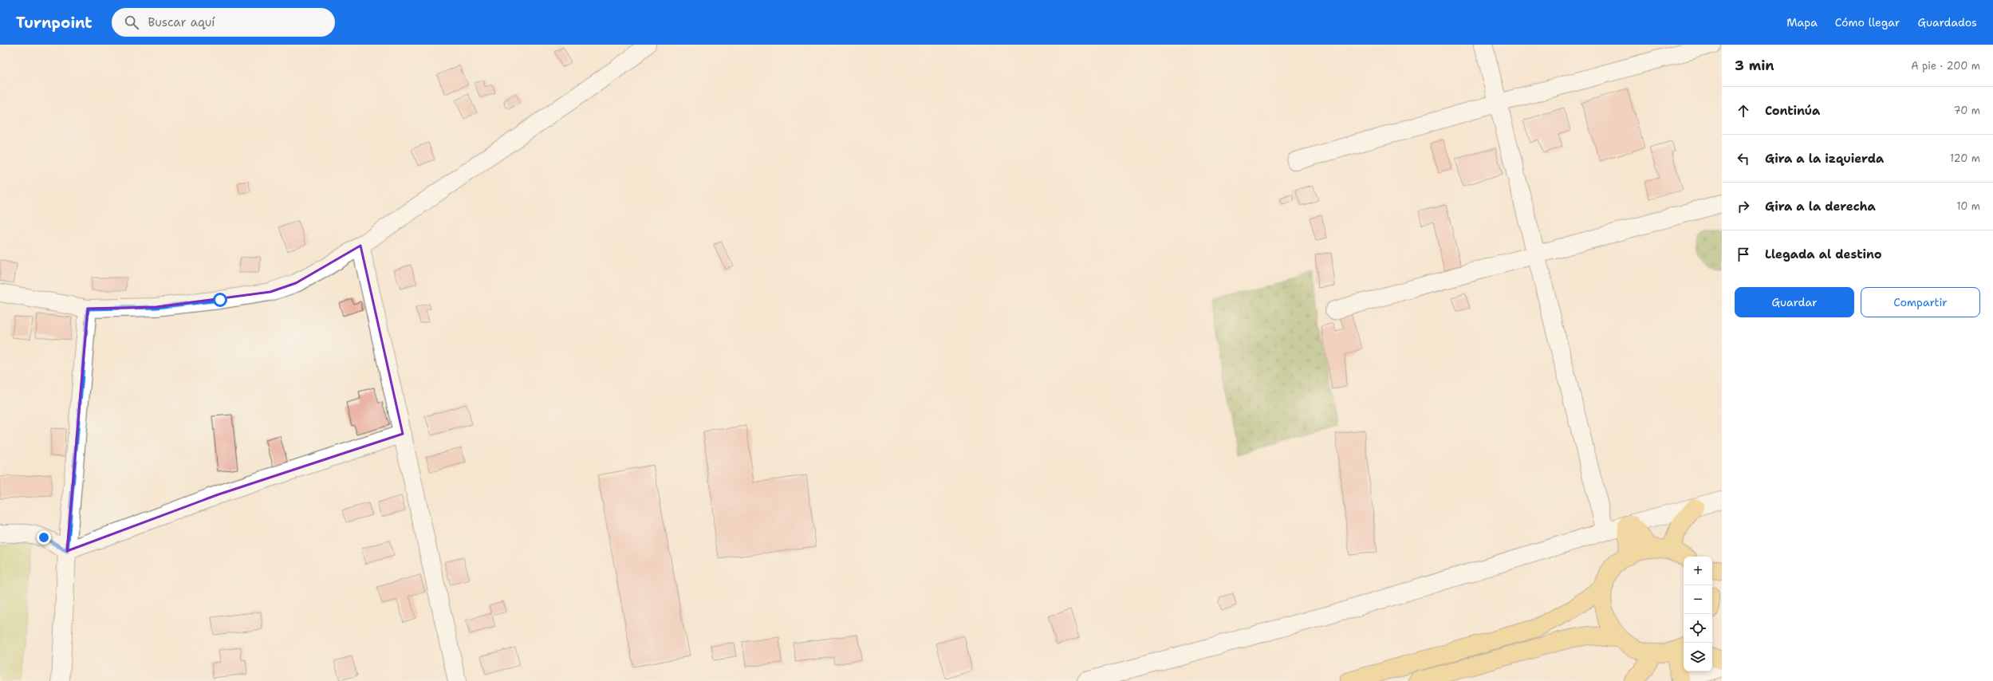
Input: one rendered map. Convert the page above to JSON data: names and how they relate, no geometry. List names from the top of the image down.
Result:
{
  "page": {
    "header": "Turnpoint",
    "search": "Buscar aquí",
    "nav": ["Mapa", "Cómo llegar", "Guardados"],
    "heading": ["3 min", "A pie · 200 m"],
    "list": [
      ["Continúa", "70 m"],
      ["Gira a la izquierda", "120 m"],
      ["Gira a la derecha", "10 m"],
      "Llegada al destino"
    ],
    "buttons": ["Guardar", "Compartir"],
    "map_buttons": ["+", "−"]
  }
}
